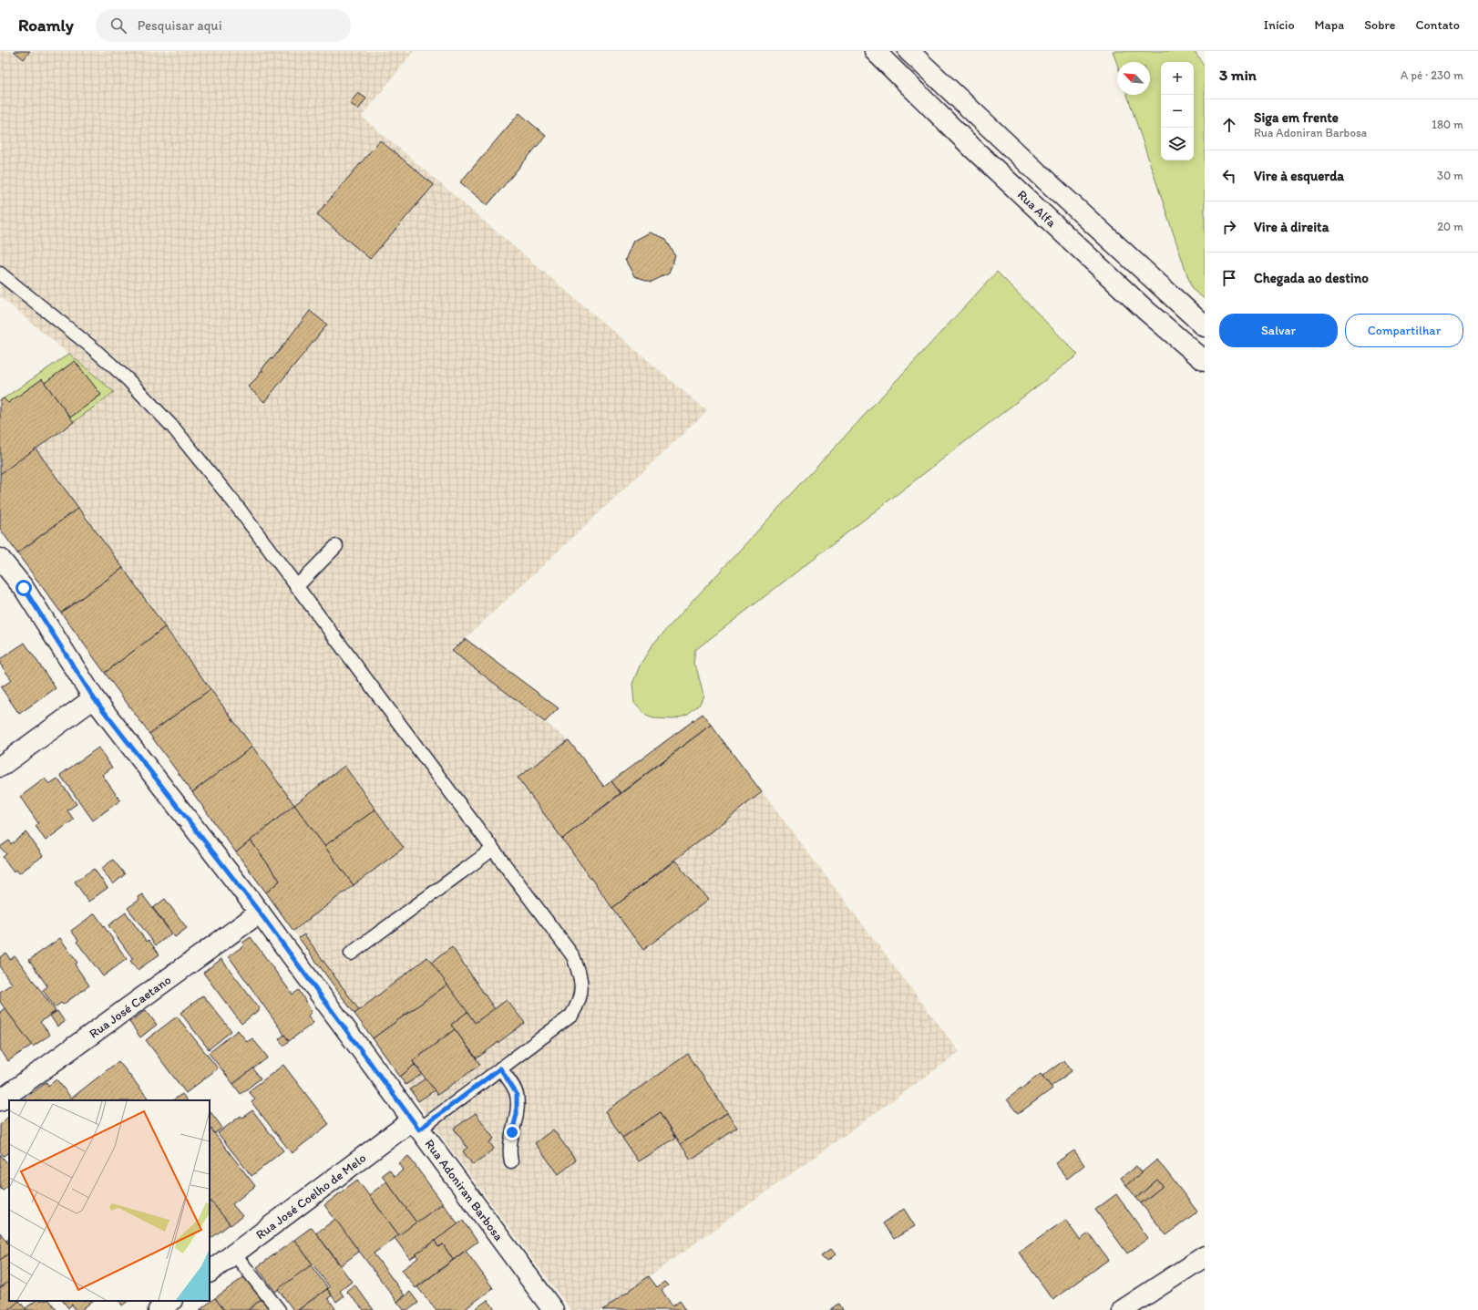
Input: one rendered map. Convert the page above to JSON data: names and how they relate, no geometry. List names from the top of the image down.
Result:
{
  "streets": {
    "street": [
      "Rua Alfa",
      "Rua José Caetano",
      "Rua Adoniran Barbosa",
      "Rua José Coelho de Melo"
    ]
  },
  "crossings": [
    ["Rua José Caetano", "Rua Adoniran Barbosa"],
    ["Rua Adoniran Barbosa", "Rua José Coelho de Melo"]
  ],
  "north": "top left",
  "page": {
    "header": "Roamly",
    "search": "Pesquisar aqui",
    "nav": [
      "Início",
      "Mapa",
      "Sobre",
      "Contato"
    ],
    "heading": ["3 min", "A pé · 230 m"],
    "map_buttons": ["+", "−"],
    "list": [
      ["Siga em frente", "Rua Adoniran Barbosa", "180 m"],
      ["Vire à esquerda", "30 m"],
      ["Vire à direita", "20 m"],
      "Chegada ao destino"
    ],
    "buttons": ["Salvar", "Compartilhar"]
  }
}
